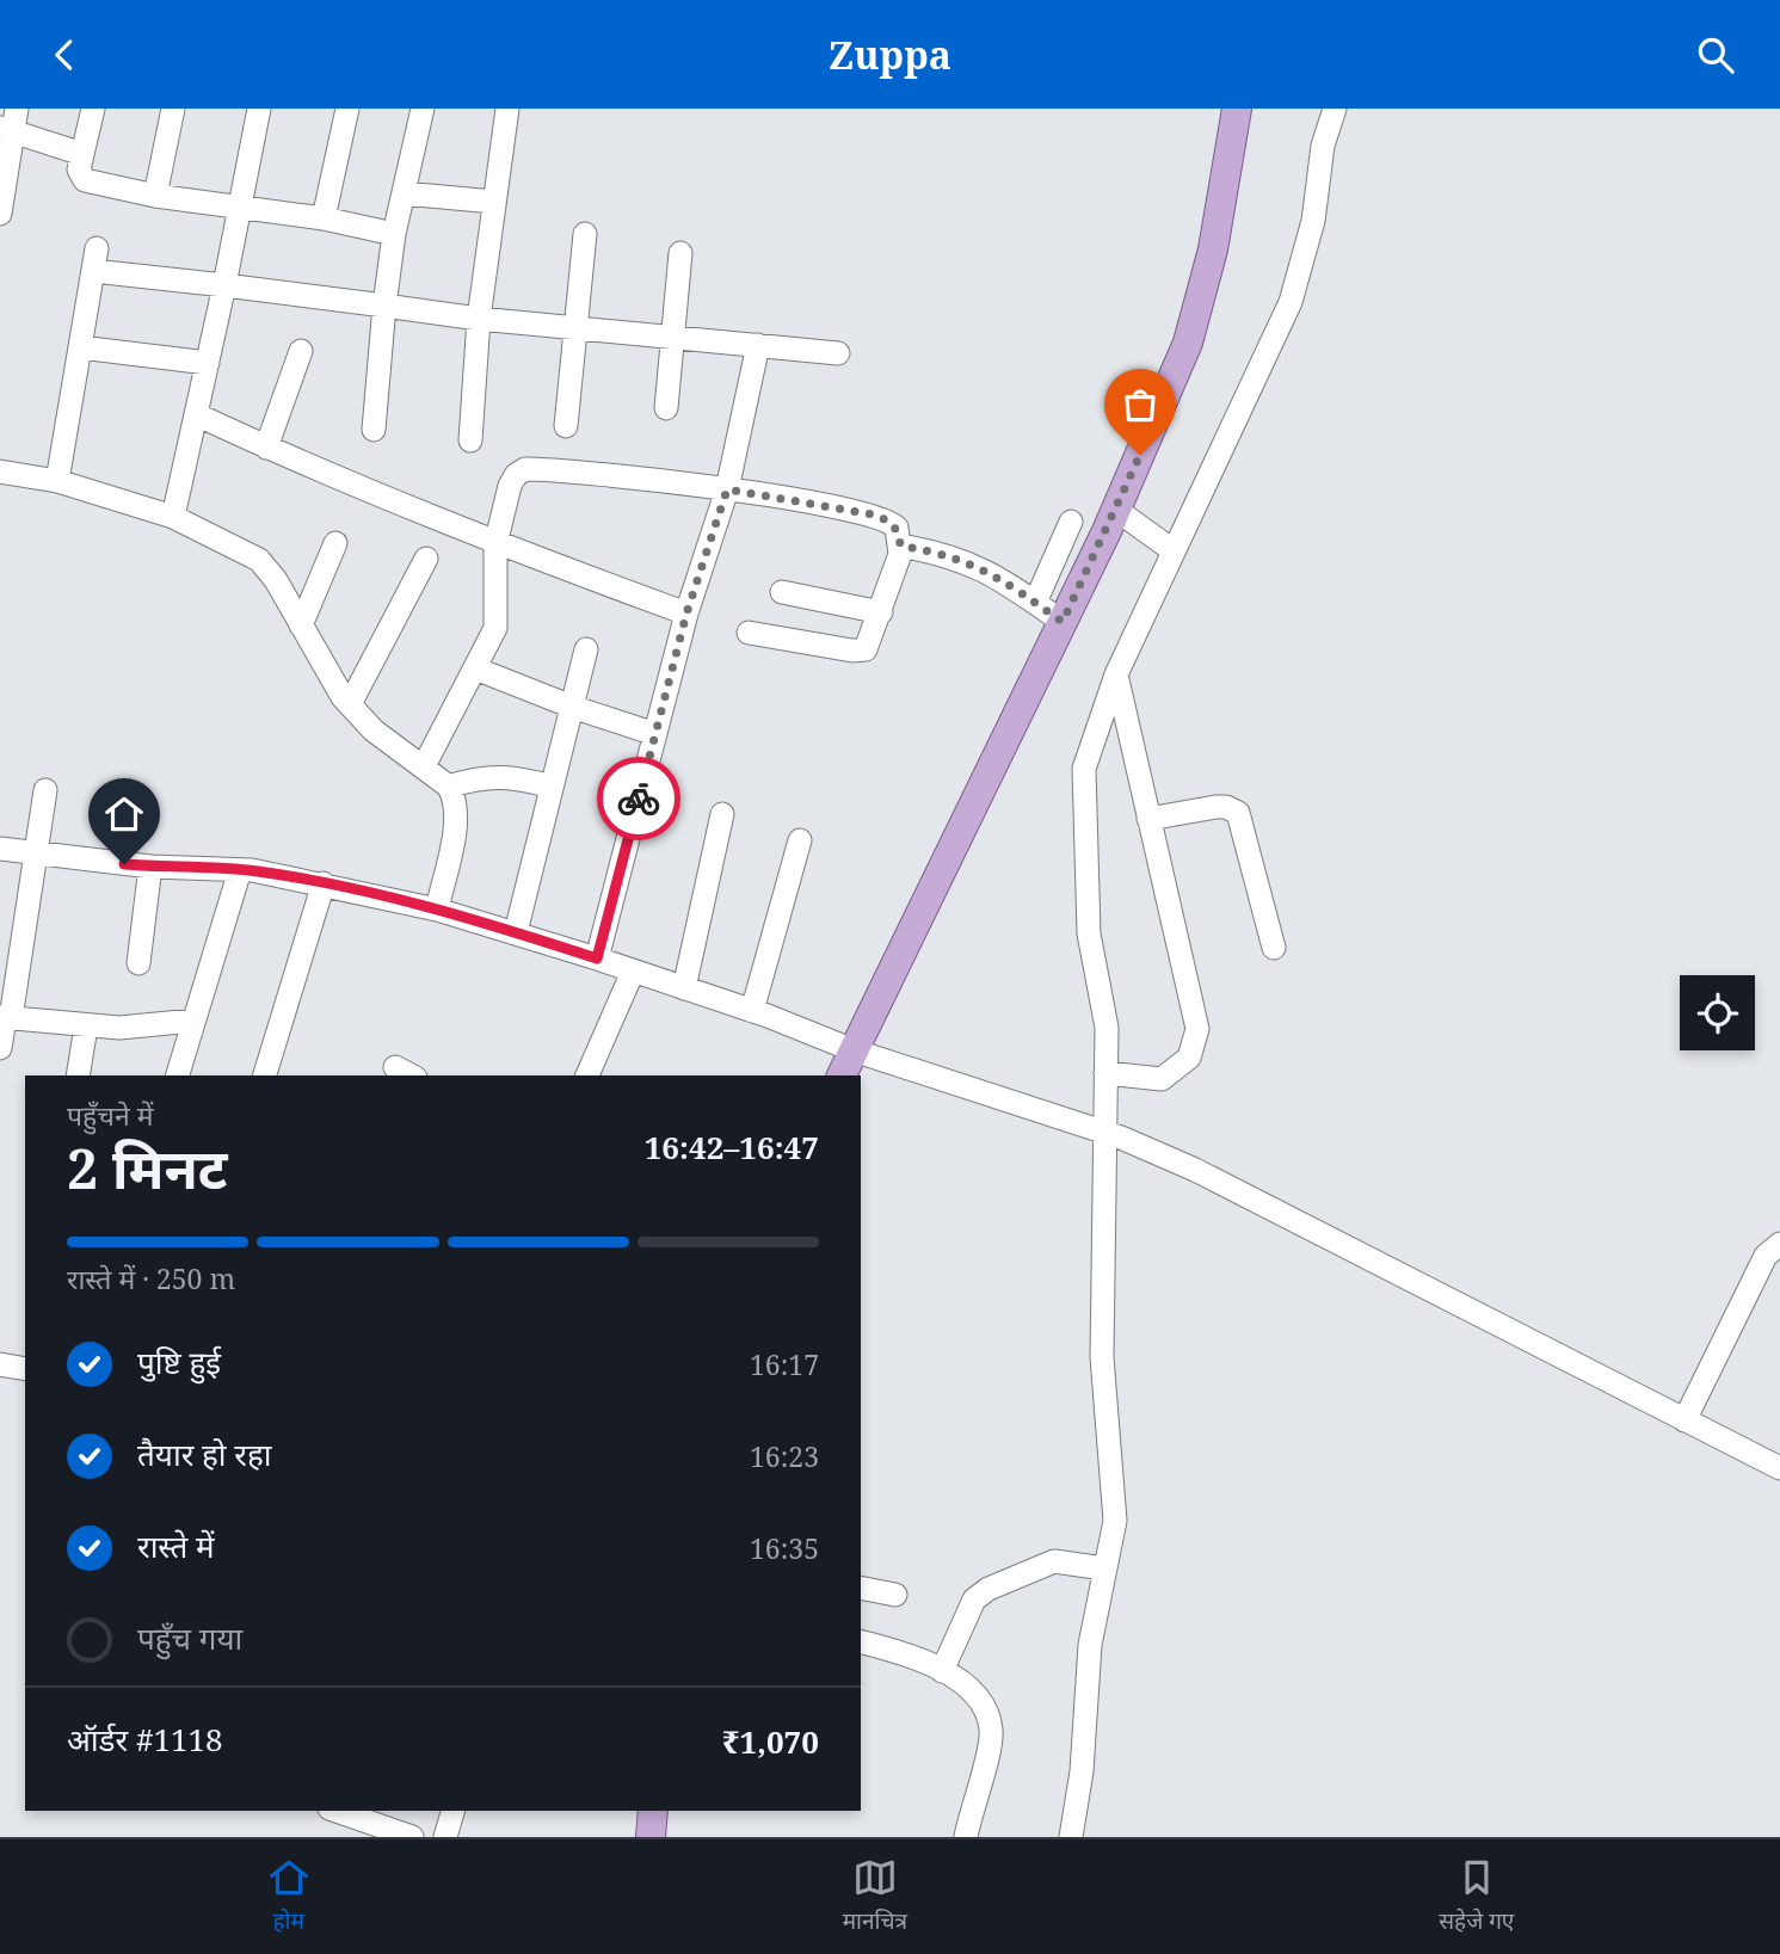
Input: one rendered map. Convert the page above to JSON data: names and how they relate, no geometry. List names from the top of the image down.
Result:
{
  "page": {
    "header": "Zuppa",
    "heading": ["2 मिनट", "पहुँचने में", "16:42–16:47"],
    "panel": ["ऑर्डर #1118", "₹1,070"],
    "bar": "रास्ते में · 250 m",
    "list": [
      ["पुष्टि हुई", "16:17"],
      ["तैयार हो रहा", "16:23"],
      ["रास्ते में", "16:35"],
      "पहुँच गया"
    ],
    "tabs": ["होम", "मानचित्र", "सहेजे गए"]
  }
}
